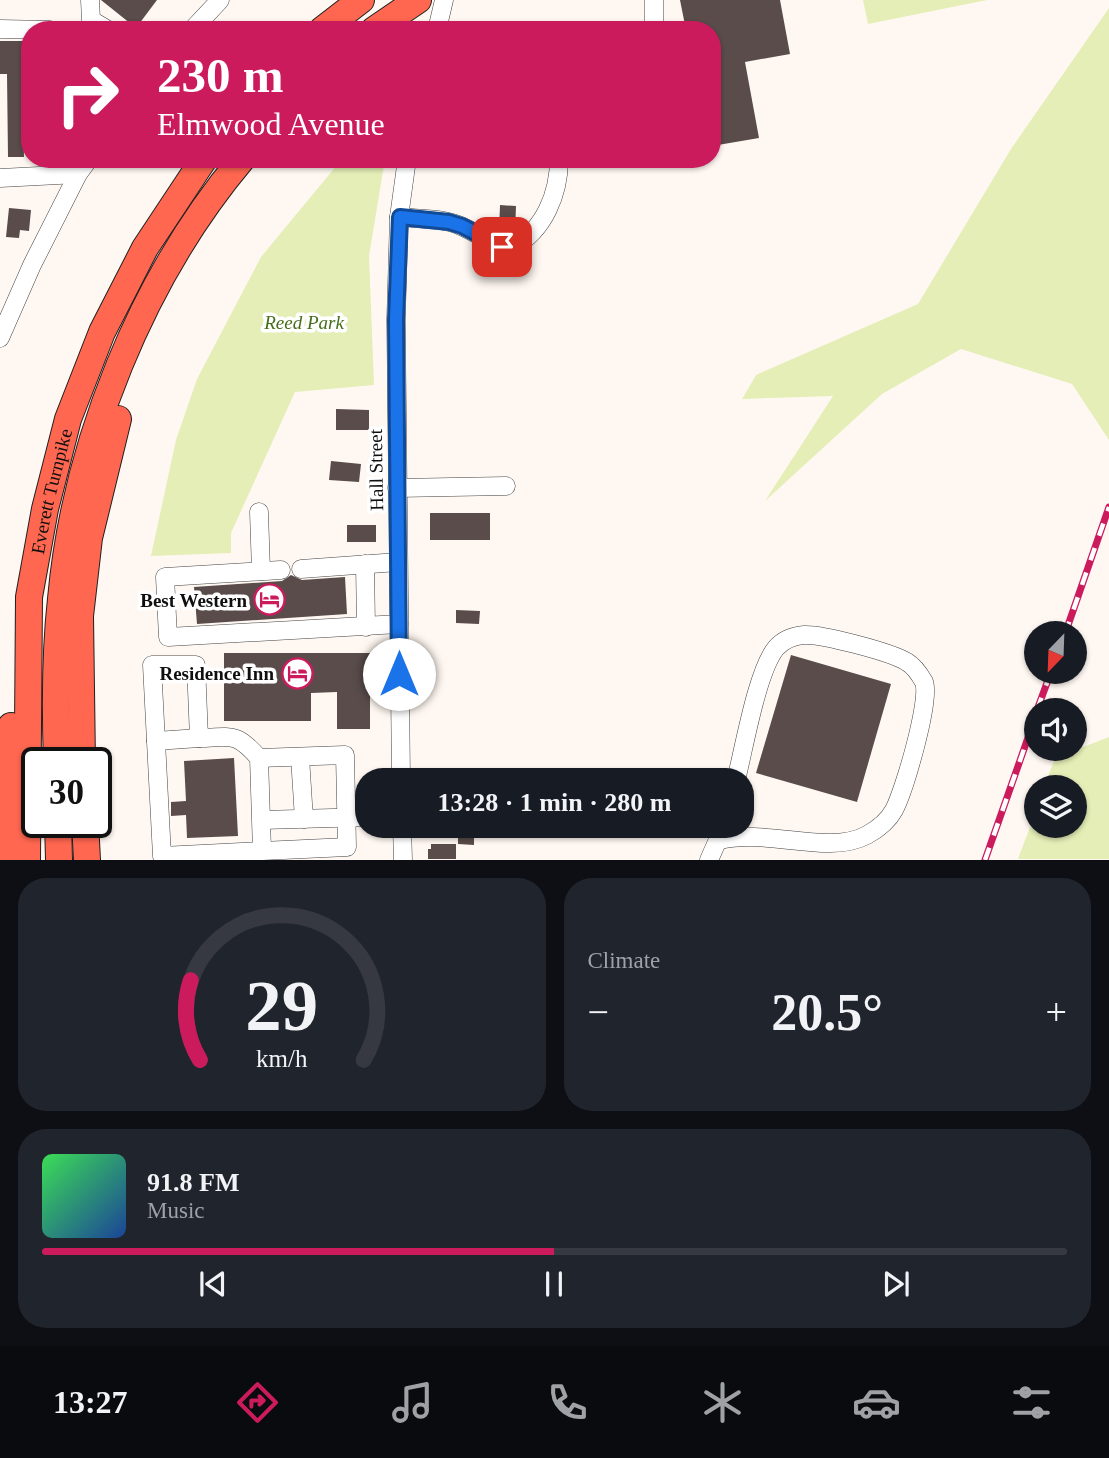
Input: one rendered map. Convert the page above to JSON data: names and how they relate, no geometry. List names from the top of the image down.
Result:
{
  "streets": {
    "highway": ["Everett Turnpike"],
    "street": ["Hall Street"]
  },
  "parks": ["Reed Park"],
  "places": {
    "hotel": ["Best Western", "Residence Inn"]
  },
  "north": "bottom left",
  "page": {
    "turn": ["230 m", "Elmwood Avenue"],
    "limit": "30",
    "trip": "13:28 · 1 min · 280 m",
    "tile": "Climate",
    "heat": ["−", "20.5°", "+"],
    "song": ["91.8 FM", "Music"],
    "tabs": "13:27",
    "gauge": ["29", "km/h"]
  }
}
